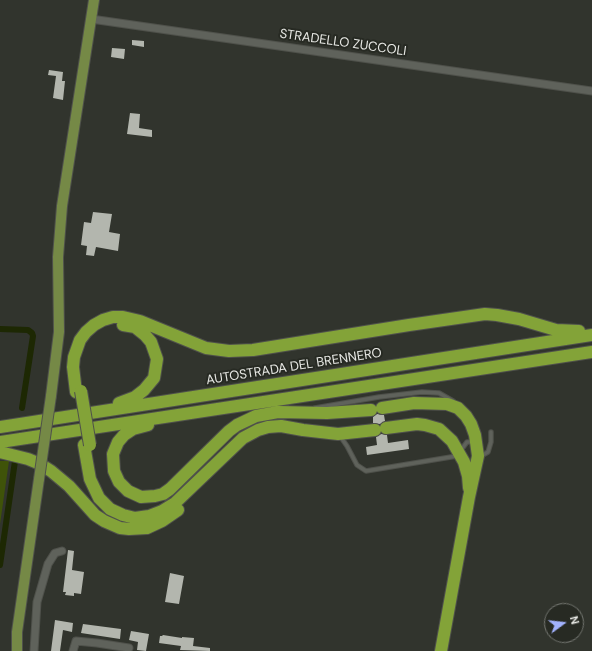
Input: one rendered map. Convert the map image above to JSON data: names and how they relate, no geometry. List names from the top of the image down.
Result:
{
  "streets": {
    "highway": ["AUTOSTRADA DEL BRENNERO"],
    "street": ["STRADELLO ZUCCOLI"]
  },
  "north": "right"
}
